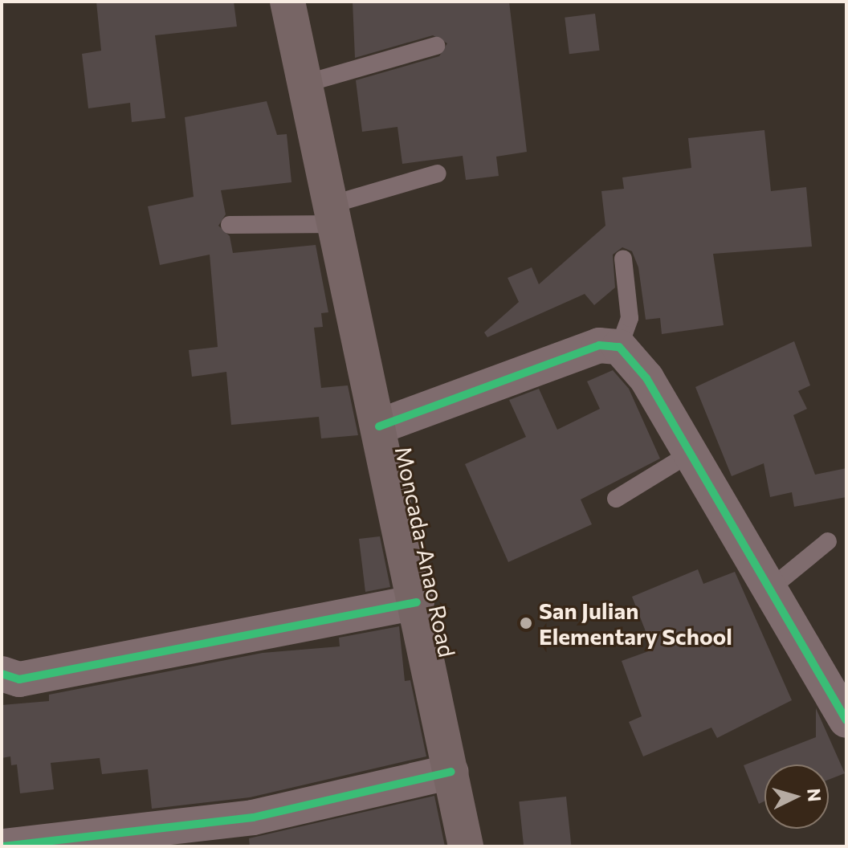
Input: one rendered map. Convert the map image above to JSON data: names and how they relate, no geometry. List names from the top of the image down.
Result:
{
  "streets": {
    "main road": ["Moncada-Anao Road"]
  },
  "places": ["San Julian Elementary School"],
  "north": "right"
}
